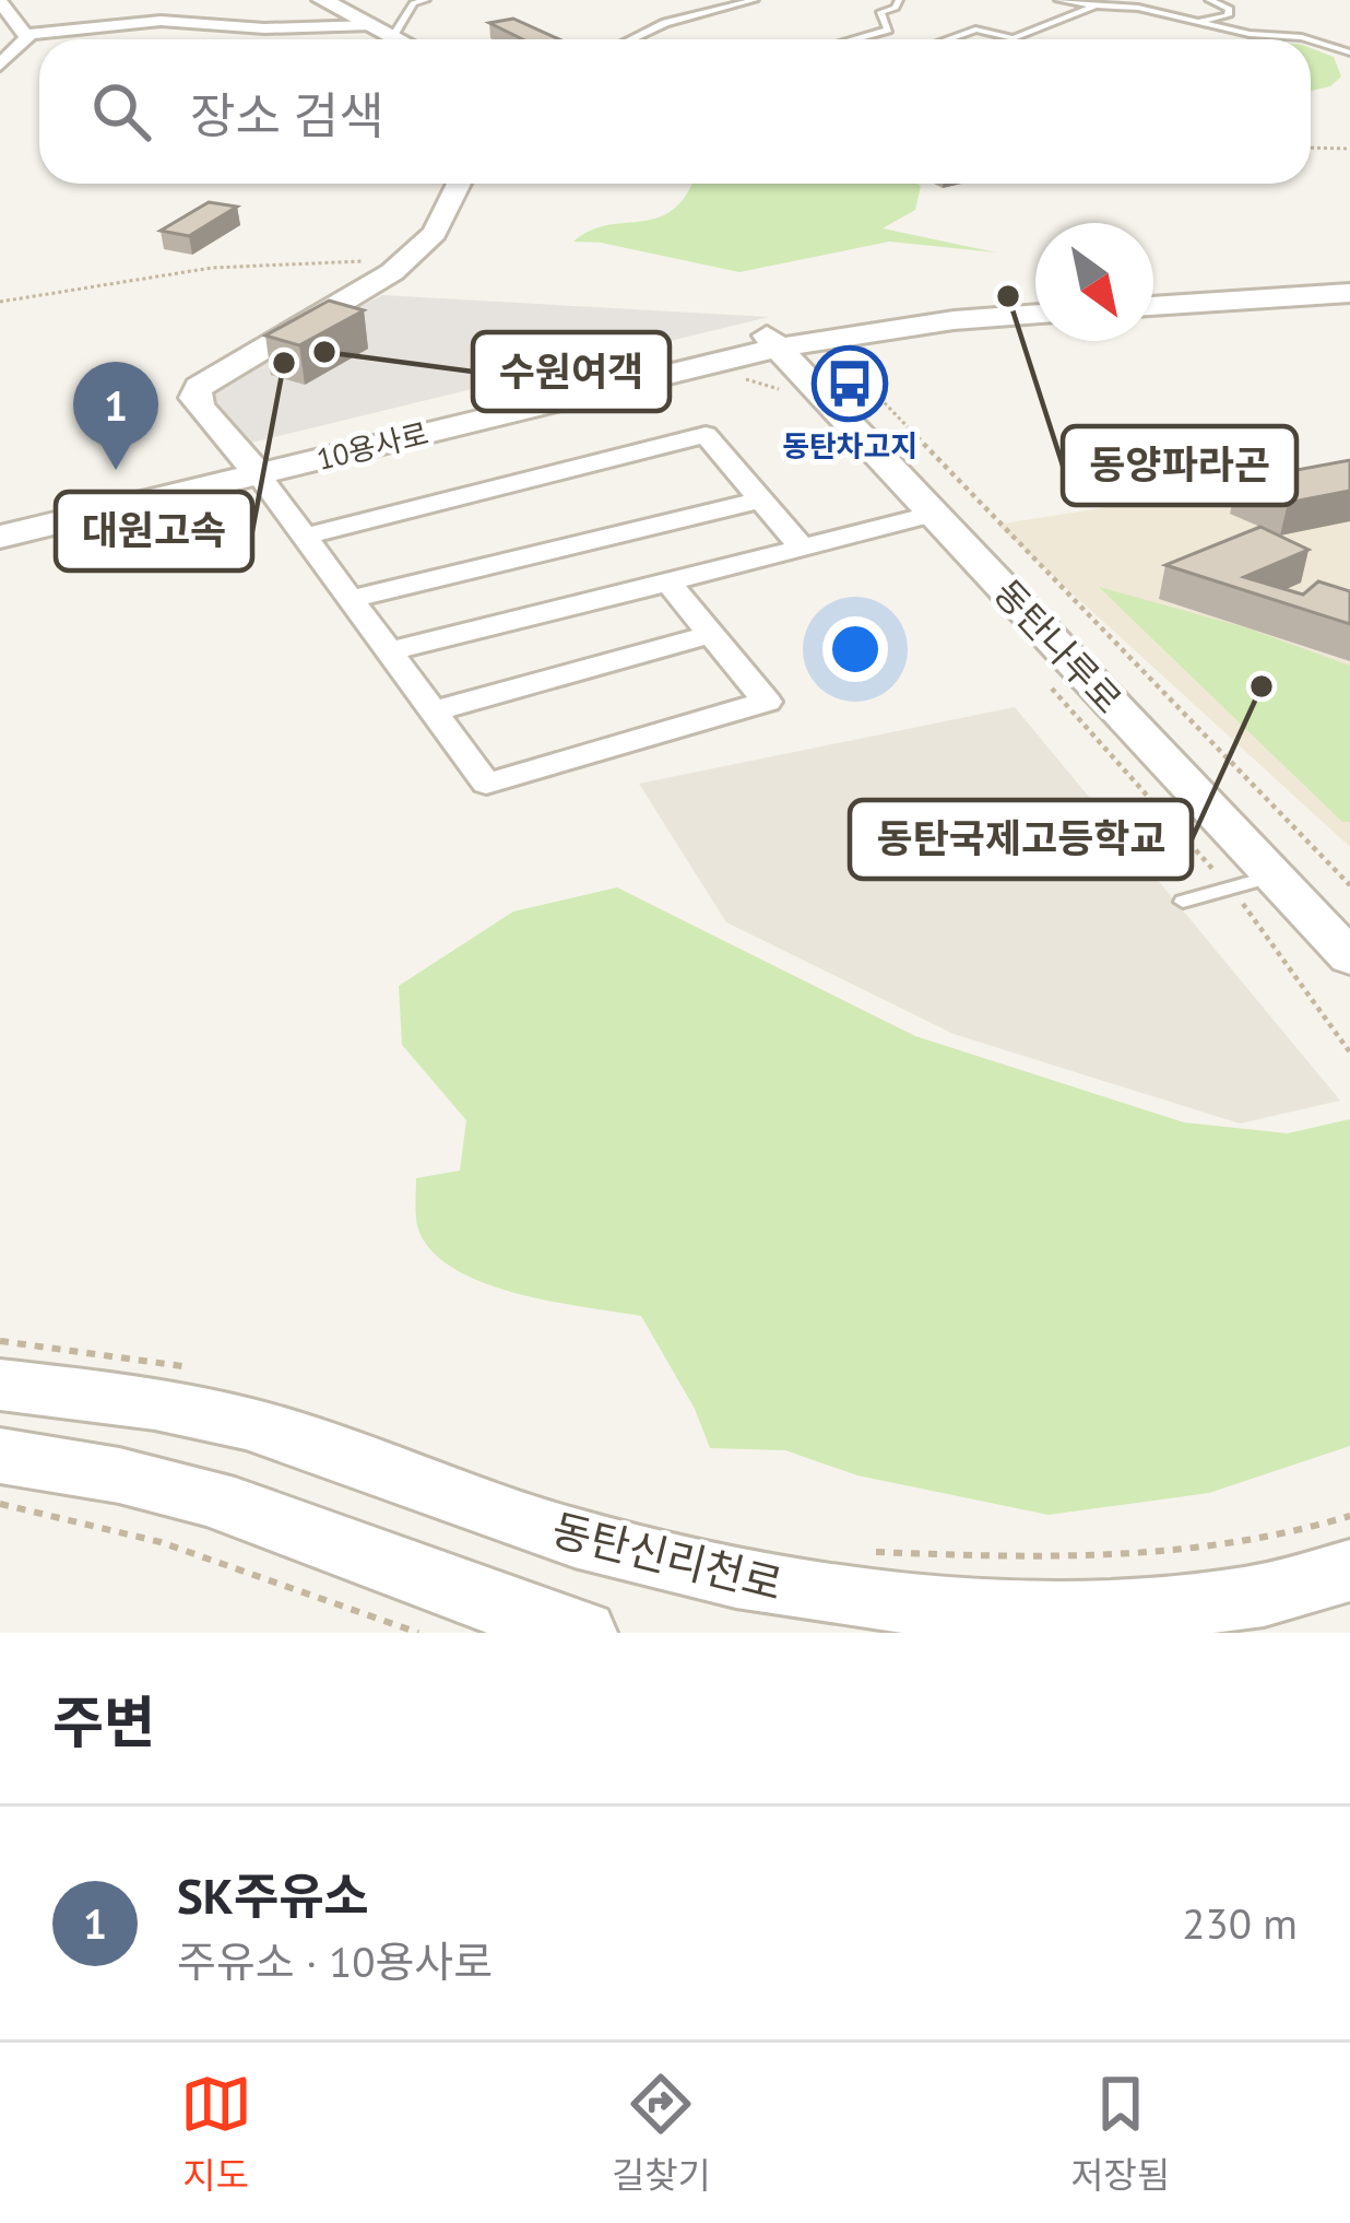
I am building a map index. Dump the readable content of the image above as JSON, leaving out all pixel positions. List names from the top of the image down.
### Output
{
  "streets": {
    "street": ["10용사로", "동탄나루로", "동탄신리천로"]
  },
  "crossings": [
    ["10용사로", "동탄나루로"]
  ],
  "places": {
    "other": [
      "동양파라곤",
      "수원여객",
      "대원고속",
      "동탄국제고등학교"
    ],
    "bus stop": ["동탄차고지"]
  },
  "north": "bottom right",
  "page": {
    "search": "장소 검색",
    "pins": "1",
    "heading": "주변",
    "list": [
      {
        "mark": "1",
        "name": "SK주유소",
        "note": "주유소 · 10용사로",
        "value": "230 m"
      }
    ],
    "nav": ["지도", "길찾기", "저장됨"]
  }
}
